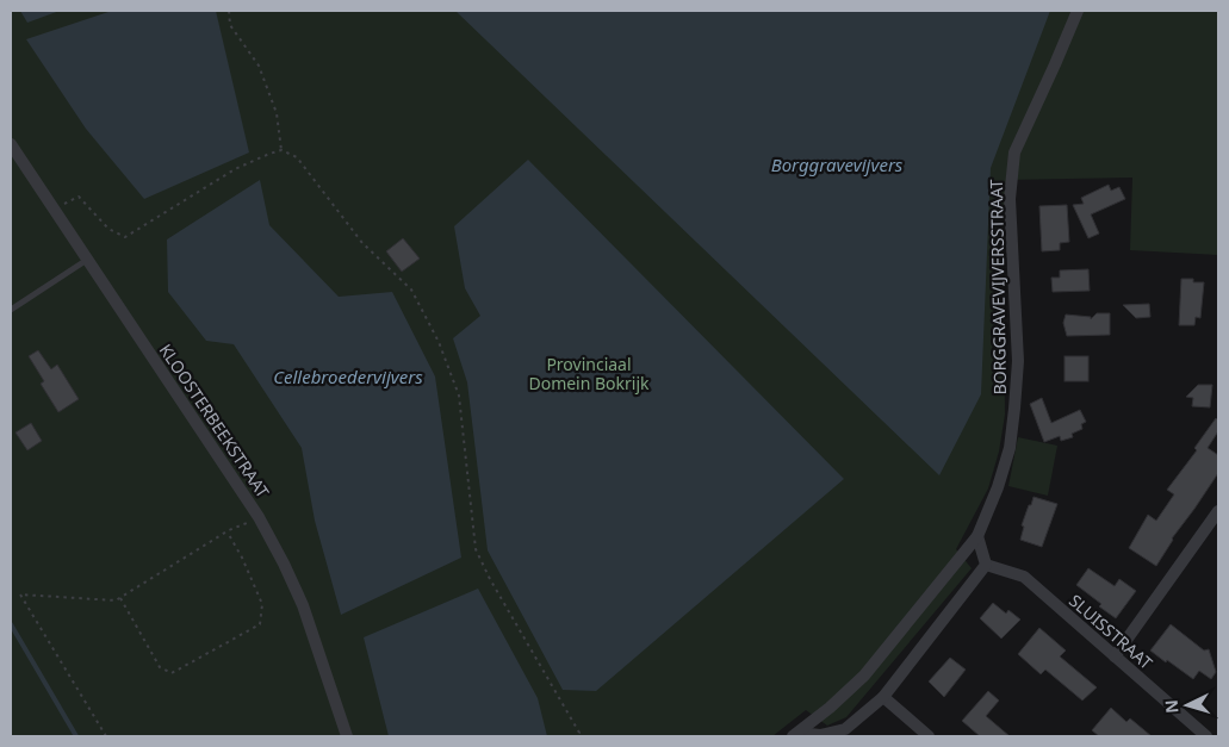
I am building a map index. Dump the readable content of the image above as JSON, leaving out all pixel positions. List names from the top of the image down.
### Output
{
  "streets": {
    "street": ["BORGGRAVEVIJVERSSTRAAT", "KLOOSTERBEEKSTRAAT", "SLUISSTRAAT"]
  },
  "crossings": [
    ["BORGGRAVEVIJVERSSTRAAT", "SLUISSTRAAT"]
  ],
  "water": ["Borggravevijvers", "Cellebroedervijvers"],
  "parks": ["Provinciaal Domein Bokrijk"],
  "north": "left"
}
